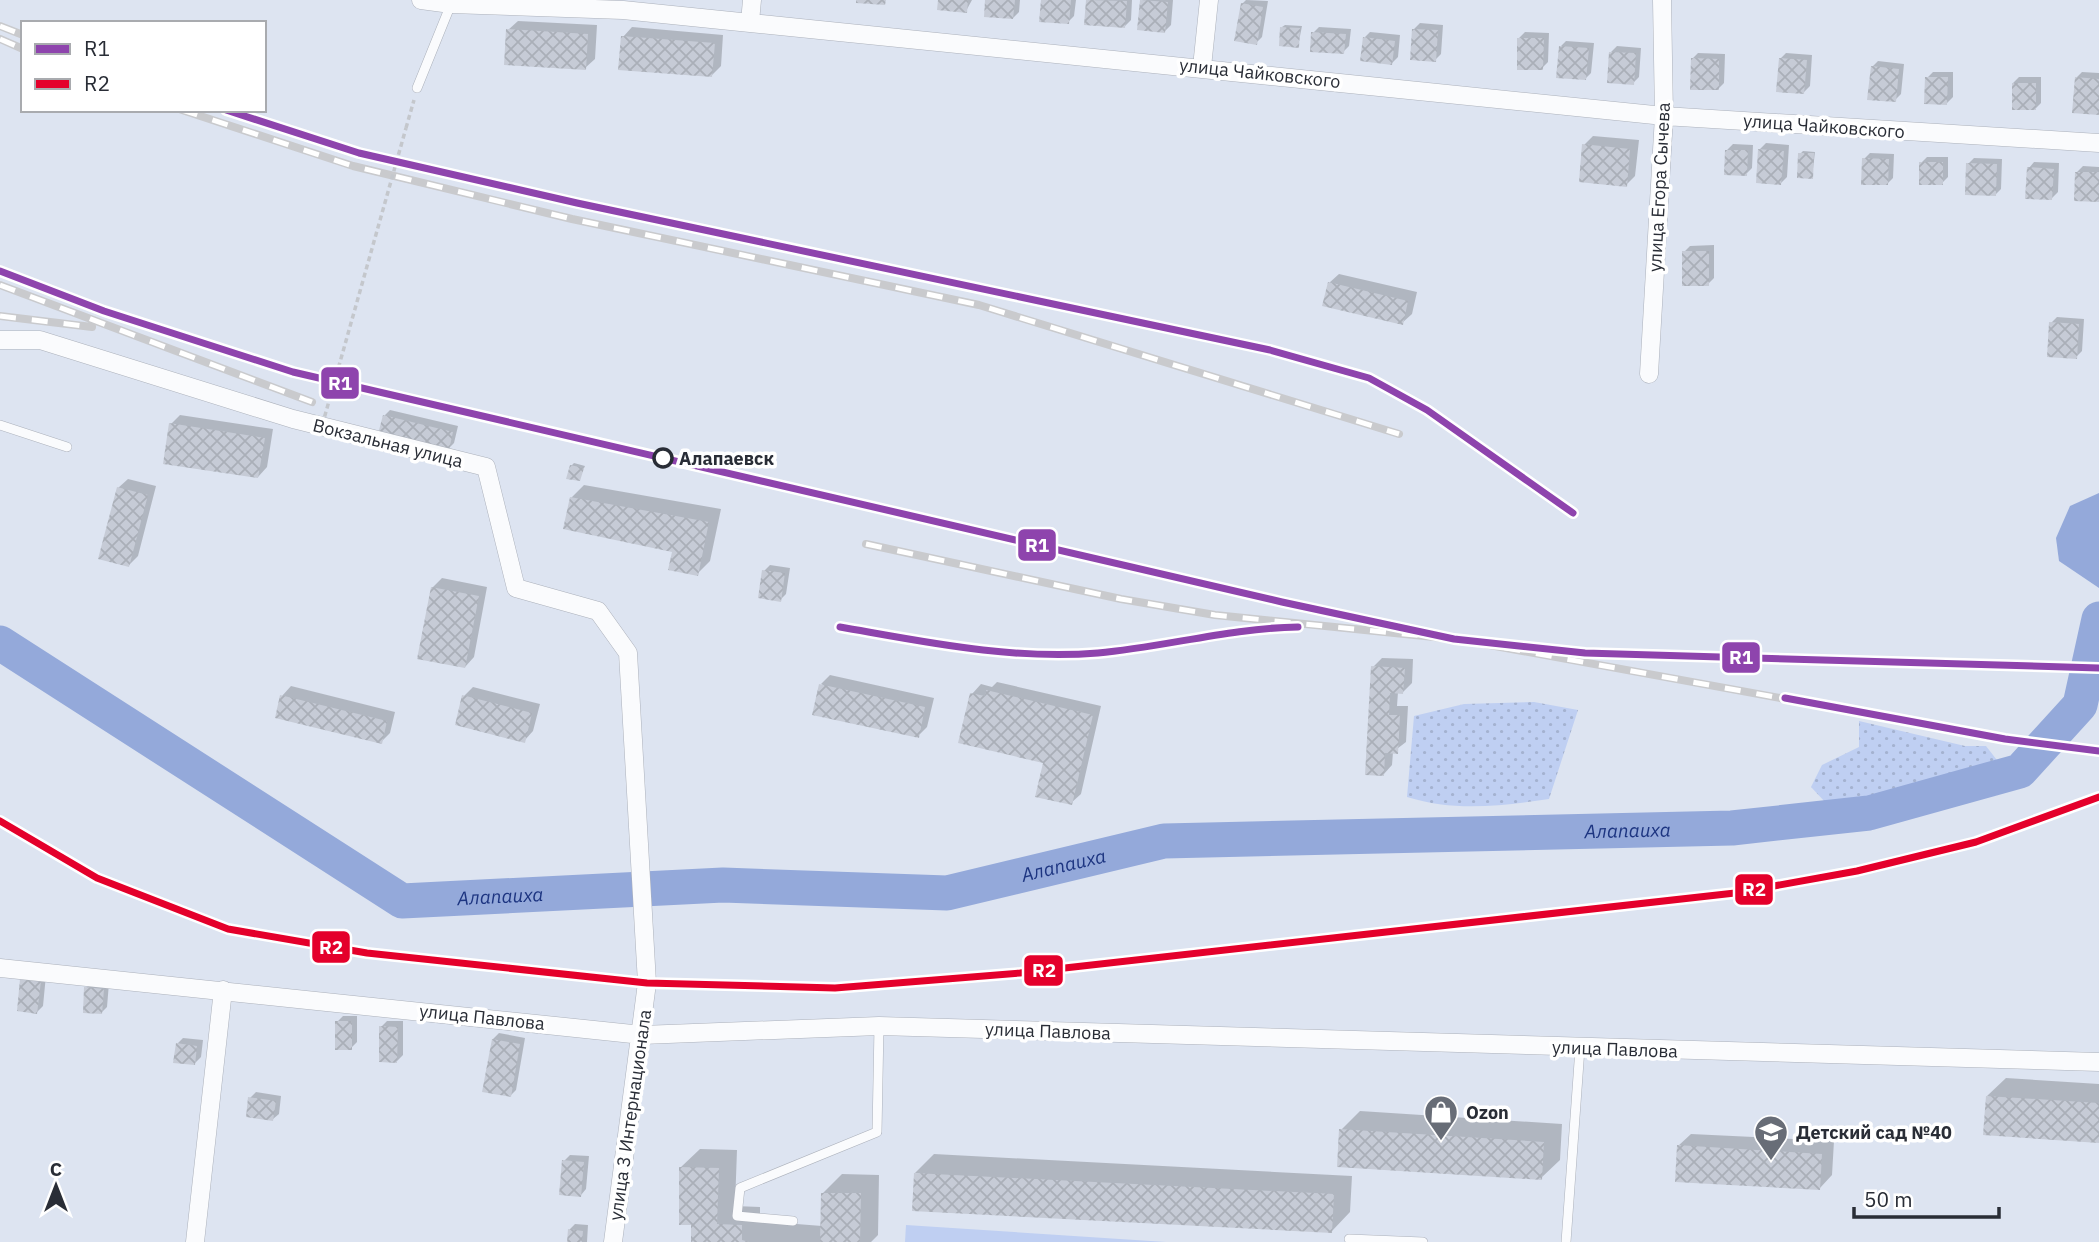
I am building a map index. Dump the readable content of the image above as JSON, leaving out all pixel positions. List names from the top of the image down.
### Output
{
  "streets": {
    "street": [
      "улица Чайковского",
      "улица Егора Сычева",
      "Вокзальная улица",
      "улица Павлова",
      "улица 3 Интернационала"
    ]
  },
  "crossings": [
    ["улица Чайковского", "улица Егора Сычева"],
    ["Вокзальная улица", "улица 3 Интернационала"],
    ["улица Павлова", "улица 3 Интернационала"]
  ],
  "water": ["Алапаиха"],
  "places": {
    "other": ["Алапаевск"],
    "shop": ["Ozon"],
    "school or university": ["Детский сад №40"]
  },
  "lines": ["transit line R1", "transit line R2"],
  "legend": ["R1", "R2"],
  "scale_bar": "50 m",
  "north": "top"
}
